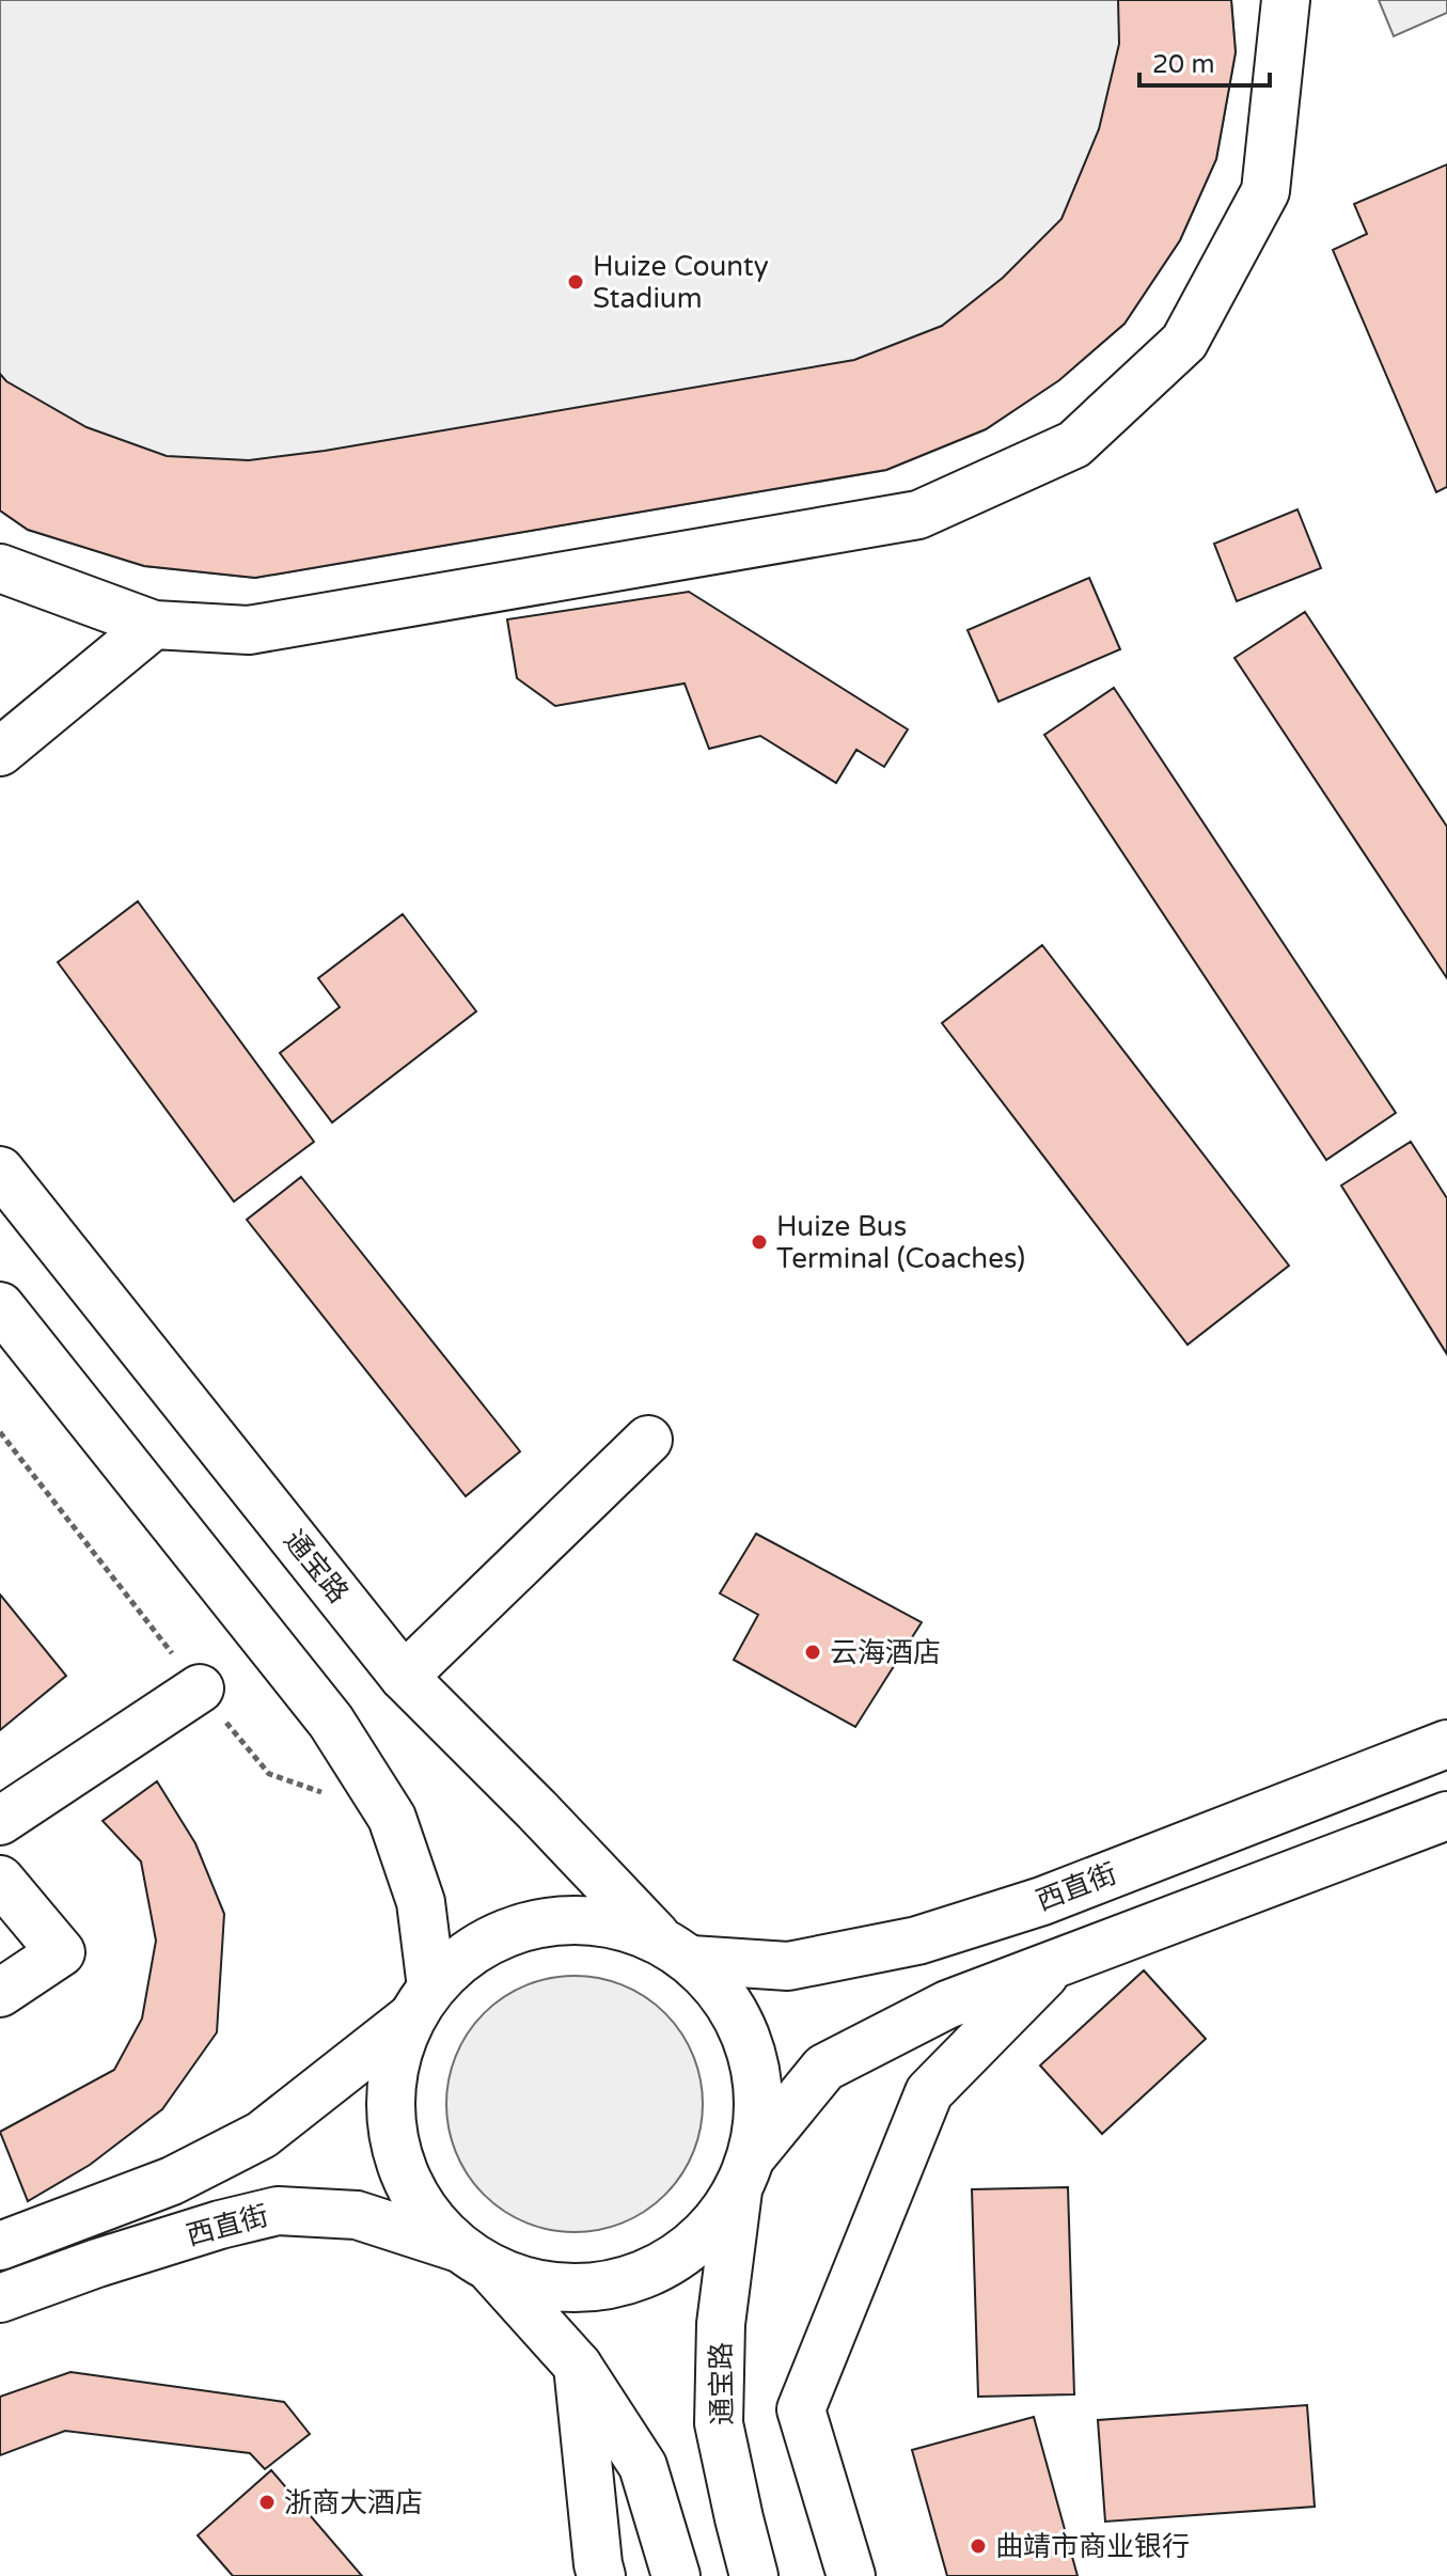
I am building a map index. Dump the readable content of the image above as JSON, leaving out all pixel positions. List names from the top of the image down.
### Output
{
  "streets": {
    "street": ["通宝路", "西直街"]
  },
  "crossings": [
    ["通宝路", "西直街"]
  ],
  "places": [
    "Huize County Stadium",
    "Huize Bus Terminal (Coaches)",
    "云海酒店",
    "浙商大酒店",
    "曲靖市商业银行"
  ],
  "scale_bar": "20 m"
}
